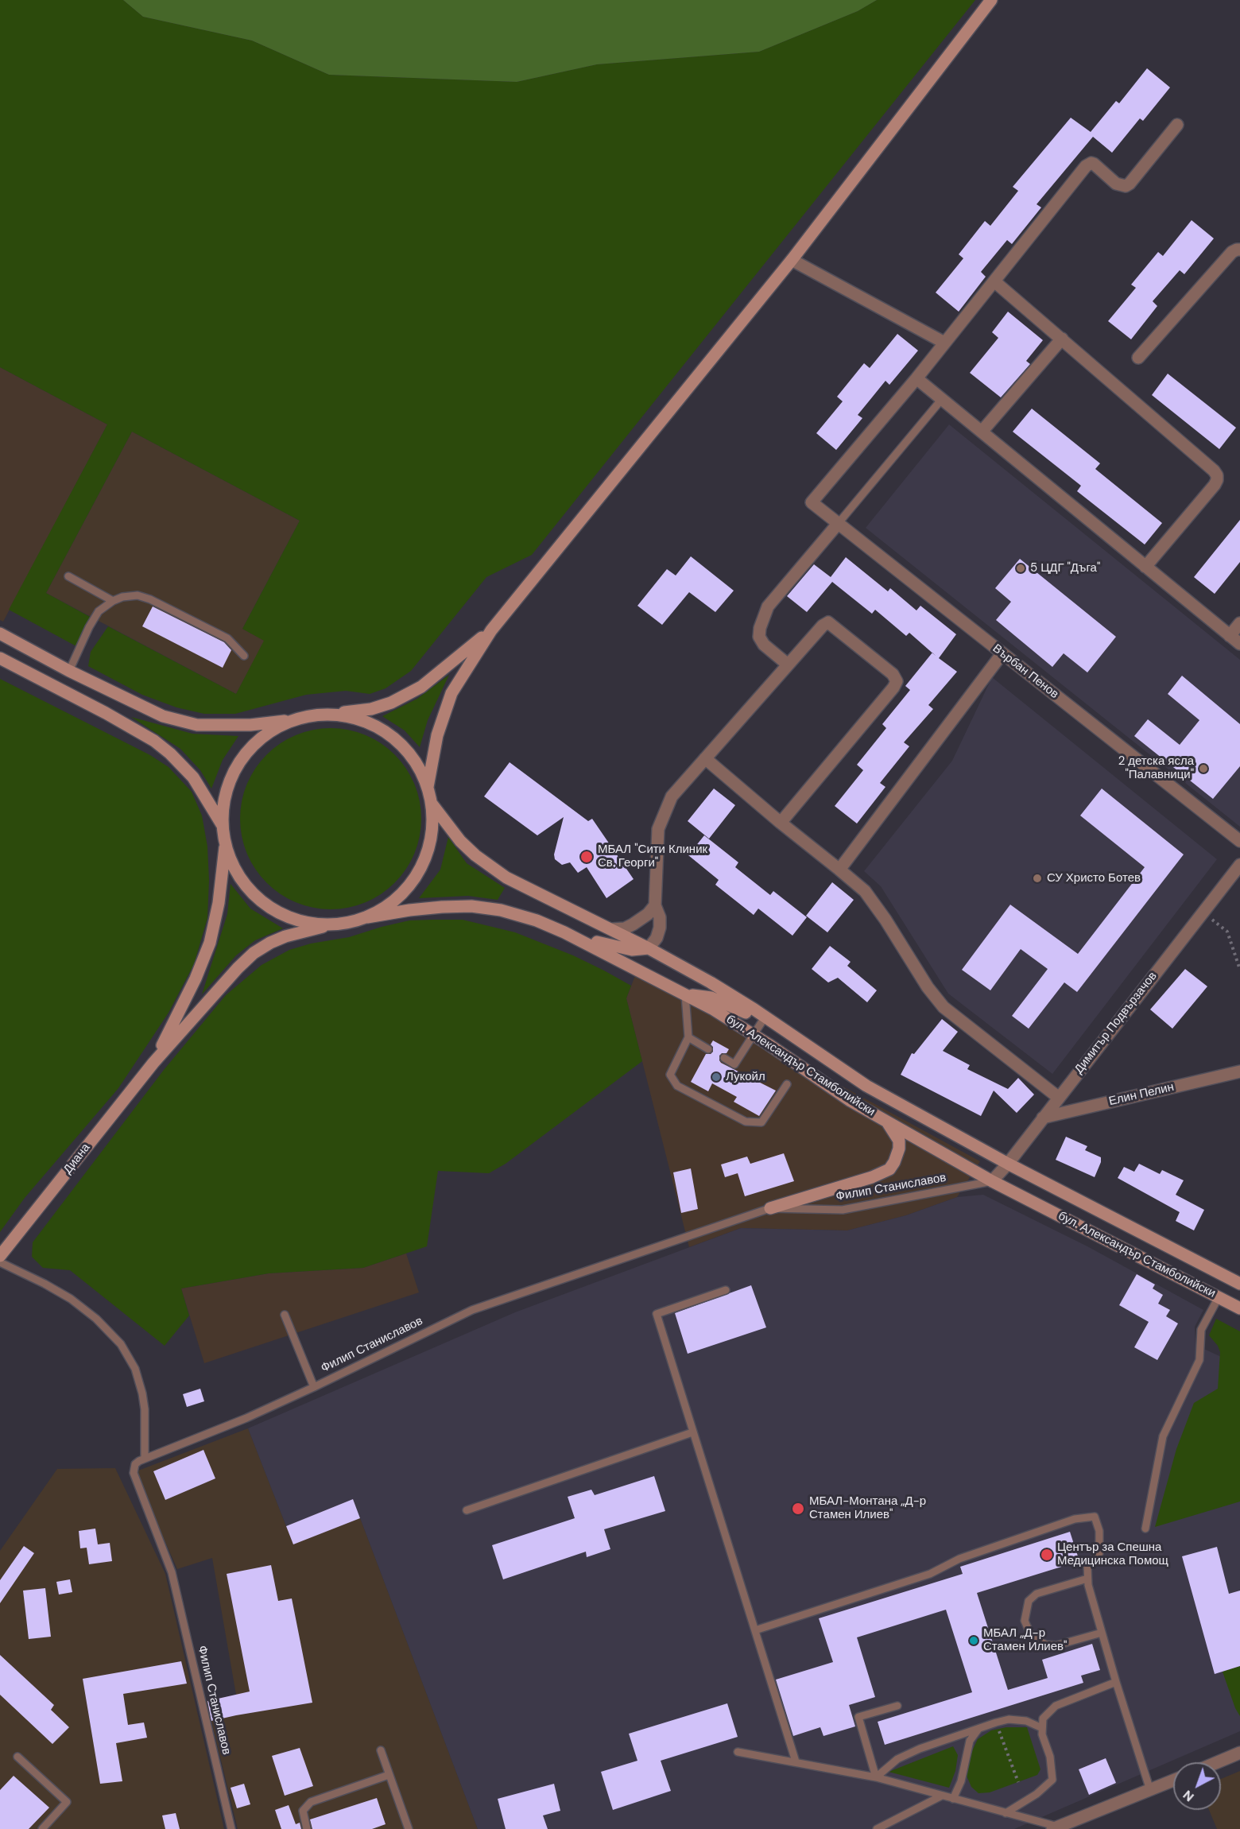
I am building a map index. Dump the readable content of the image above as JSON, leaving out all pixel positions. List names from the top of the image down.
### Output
{
  "streets": {
    "main road": ["бул. Александър Стамболийски", "Диана"],
    "street": ["Върбан Пенов", "Димитър Подвързачов", "Елин Пелин"],
    "lane": ["Филип Станиславов"]
  },
  "crossings": [
    ["Димитър Подвързачов", "бул. Александър Стамболийски"],
    ["Димитър Подвързачов", "Елин Пелин"],
    ["Димитър Подвързачов", "Филип Станиславов"],
    ["бул. Александър Стамболийски", "Филип Станиславов"]
  ],
  "places": [
    "5 ЦДГ \"Дъга\"",
    "2 детска ясла \"Палавници\"",
    "МБАЛ \"Сити Клиник Св. Георги\"",
    "СУ Христо Ботев",
    "Лукойл",
    "МБАЛ-Монтана „Д-р Стамен Илиев\"",
    "Център за Спешна Медицинска Помощ",
    "МБАЛ „Д-р Стамен Илиев\""
  ],
  "north": "bottom left"
}
